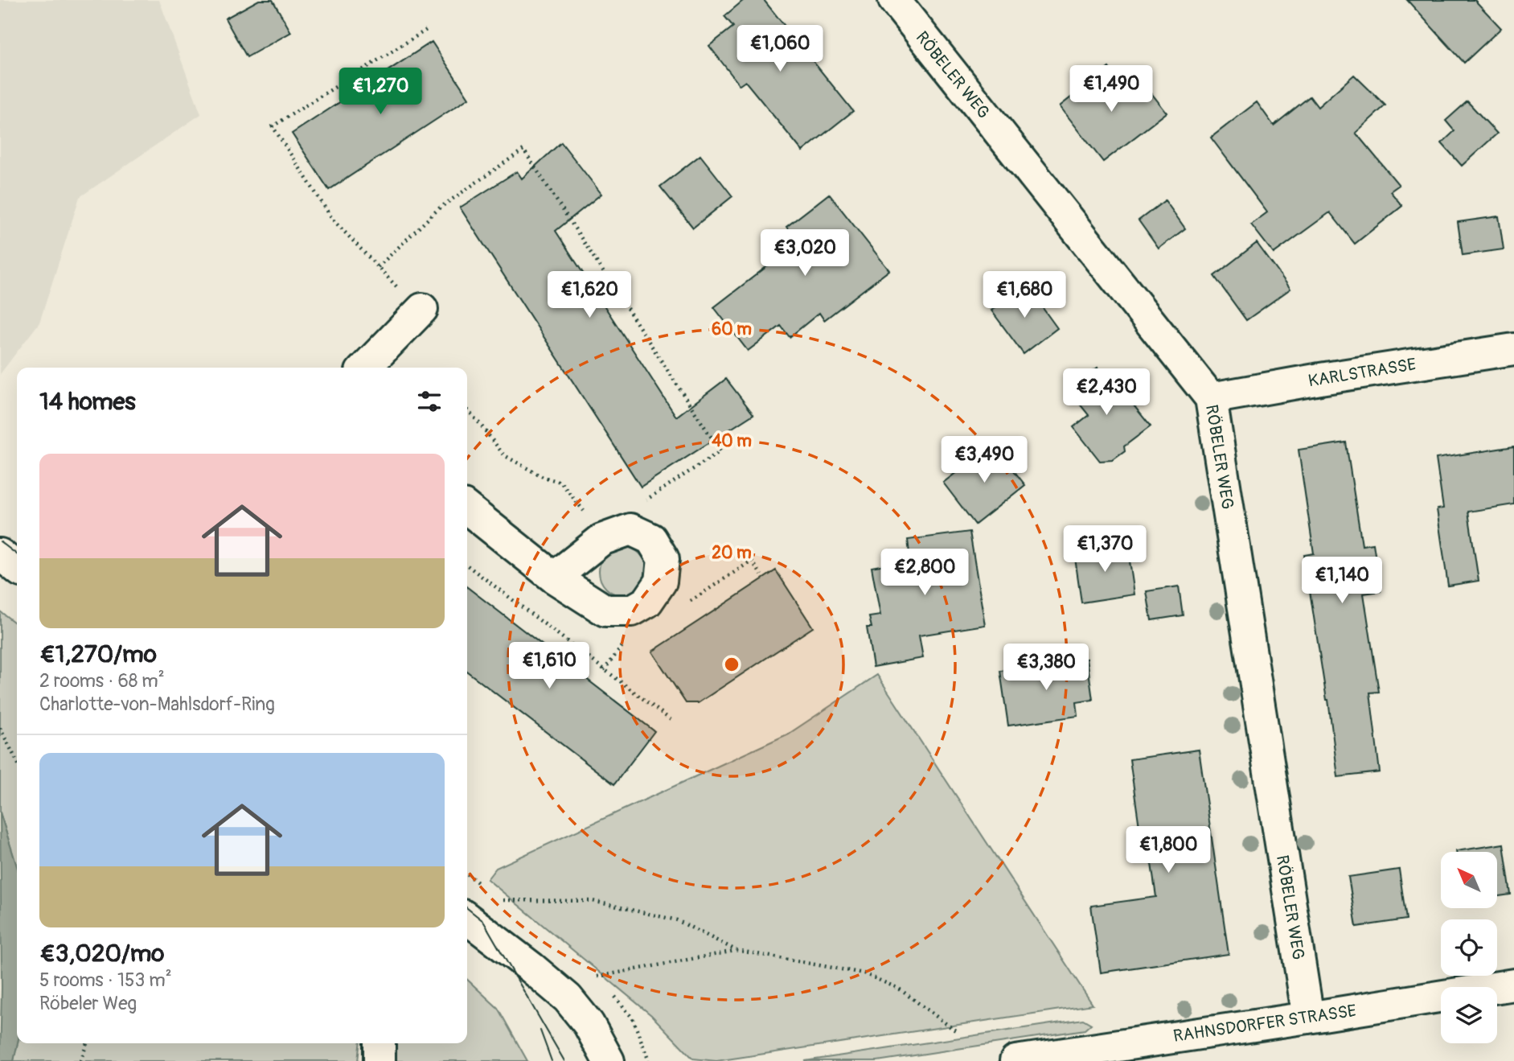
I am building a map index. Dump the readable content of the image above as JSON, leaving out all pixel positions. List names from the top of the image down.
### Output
{
  "streets": {
    "street": ["RÖBELER WEG", "KARLSTRASSE", "RAHNSDORFER STRASSE"]
  },
  "crossings": [
    ["RÖBELER WEG", "KARLSTRASSE"],
    ["RÖBELER WEG", "RAHNSDORFER STRASSE"]
  ],
  "north": "top left",
  "page": {
    "price": [
      "€1,060",
      "€1,490",
      "€1,270",
      "€3,020",
      "€1,620",
      "€1,680",
      "€2,430",
      "€3,490",
      "€1,370",
      "€2,800",
      "€1,140",
      "€1,610",
      "€3,380",
      "€1,800"
    ],
    "heading": "14 homes",
    "list": [
      {
        "name": "€1,270/mo",
        "note": "2 rooms · 68 m² · Charlotte-von-Mahlsdorf-Ring"
      },
      {
        "name": "€3,020/mo",
        "note": "5 rooms · 153 m² · Röbeler Weg"
      }
    ]
  },
  "rings": ["60 m", "40 m", "20 m"]
}
